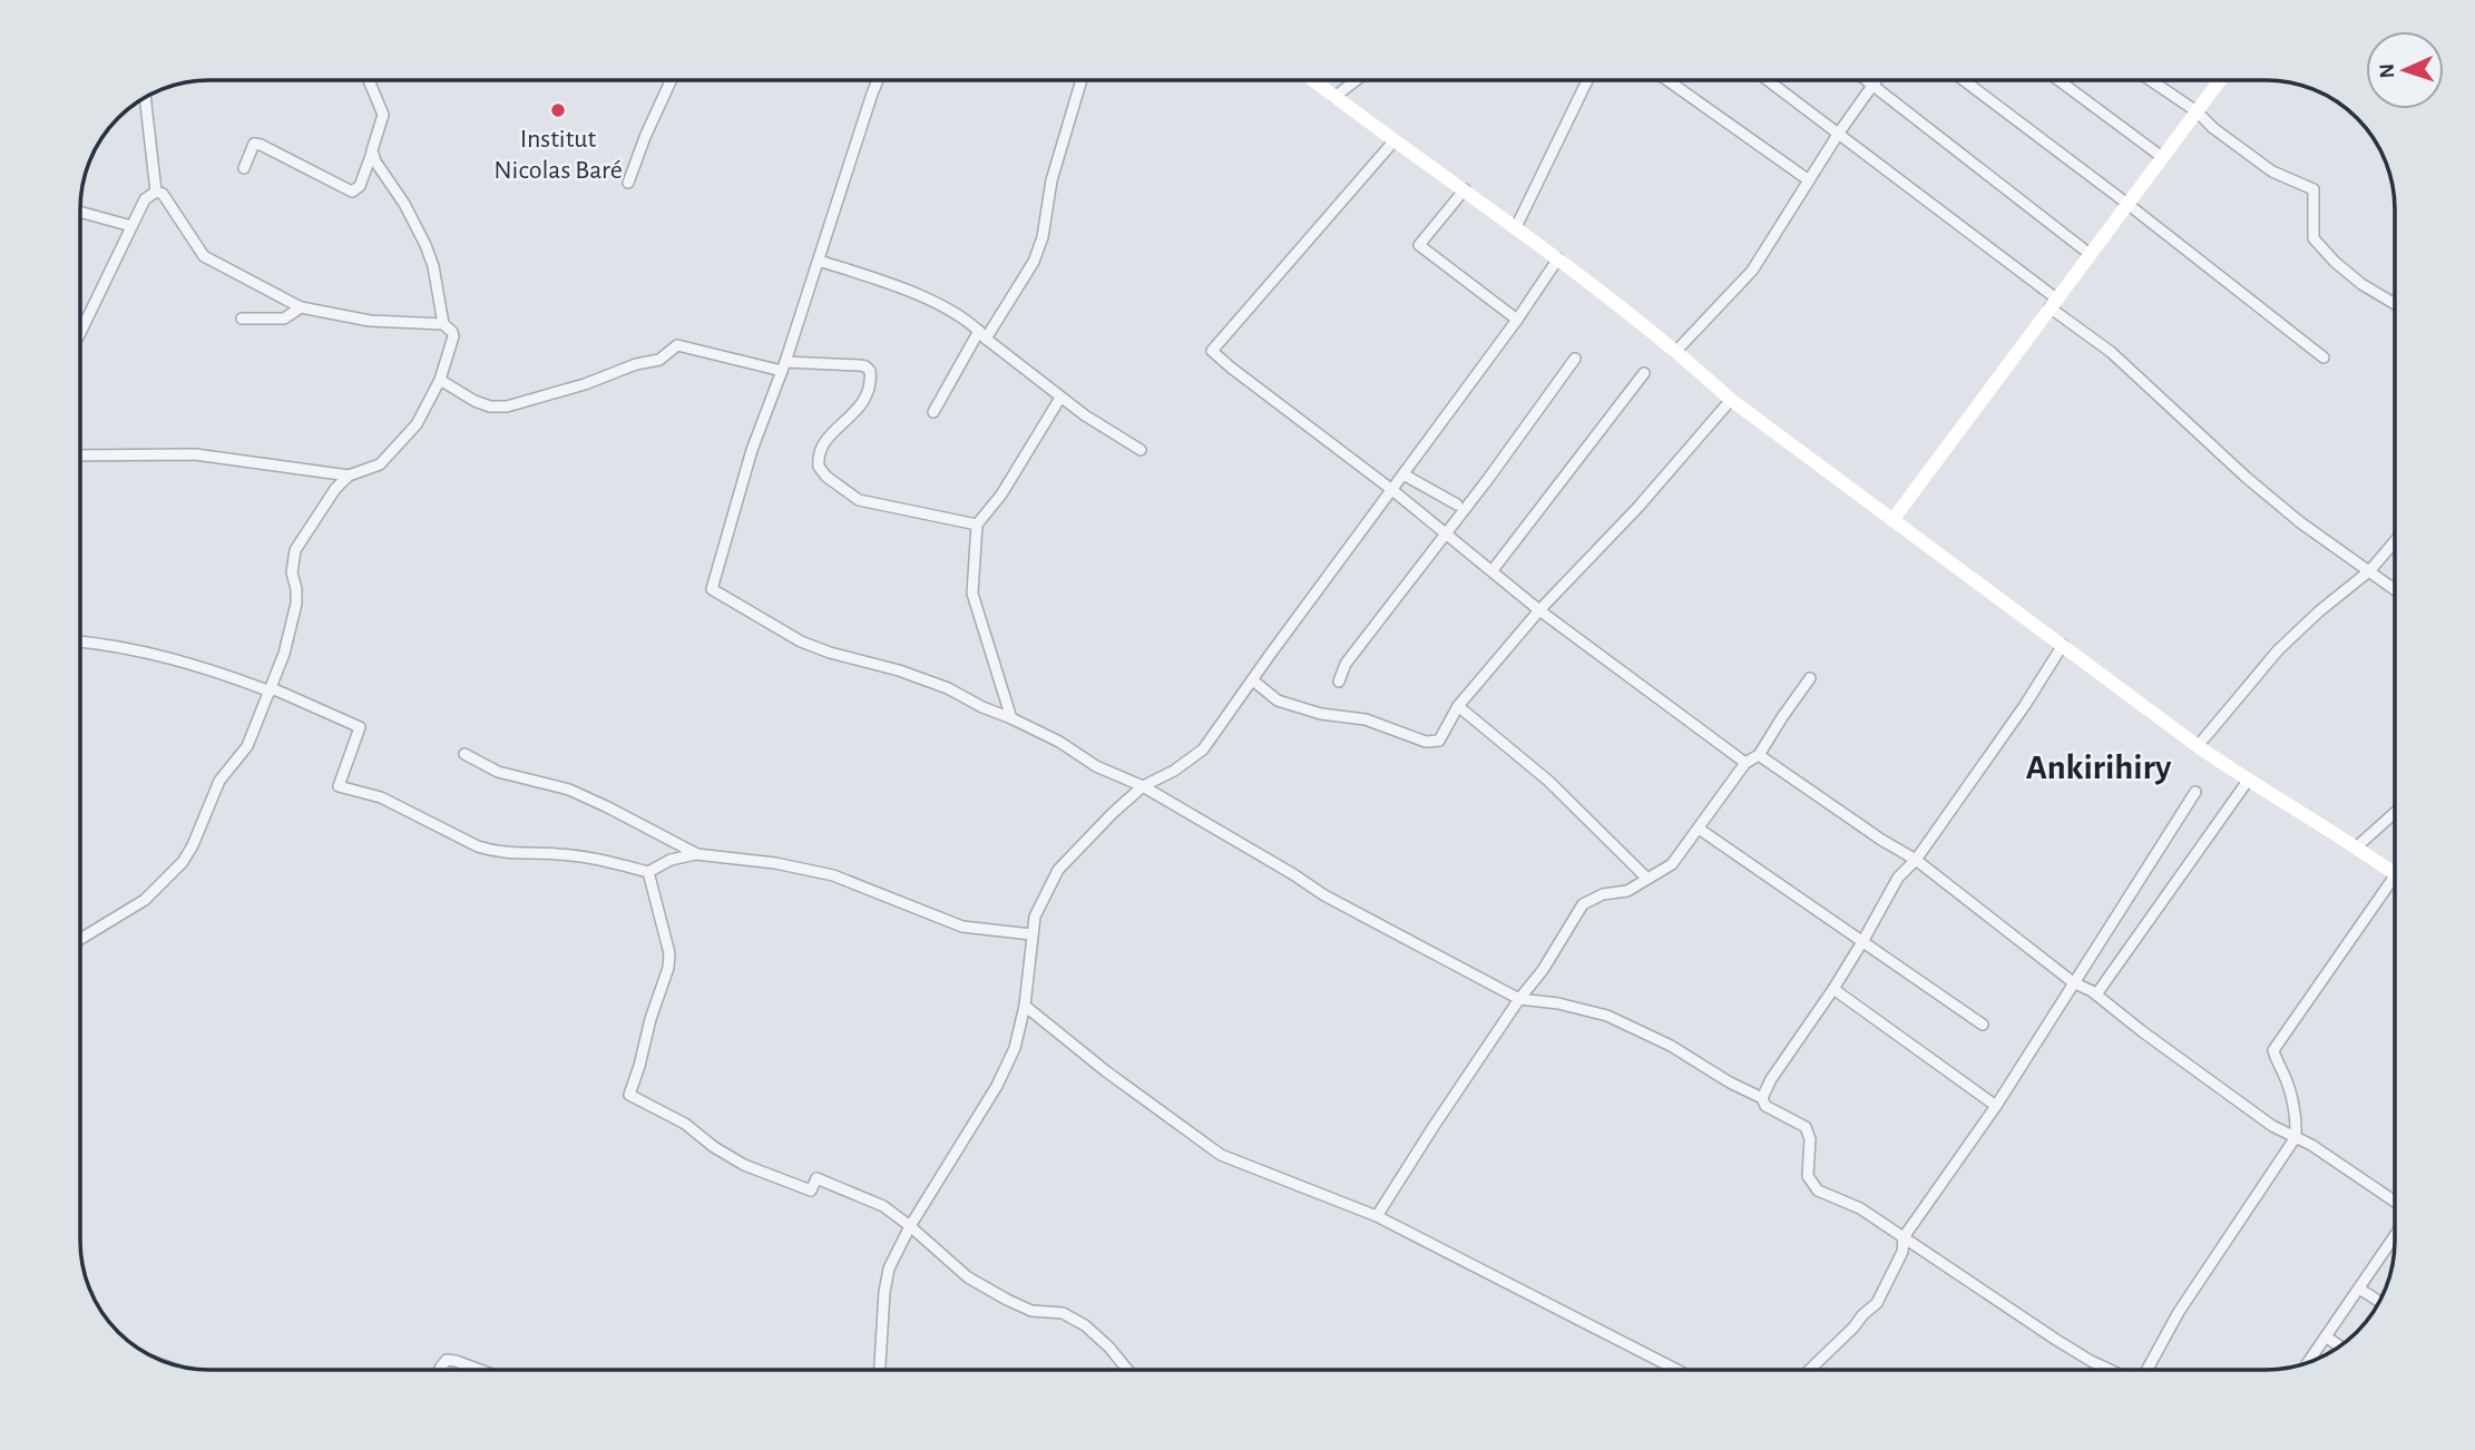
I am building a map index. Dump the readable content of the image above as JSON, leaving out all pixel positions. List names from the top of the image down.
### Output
{
  "districts": ["Ankirihiry"],
  "places": ["Institut Nicolas Baré"],
  "north": "left"
}
